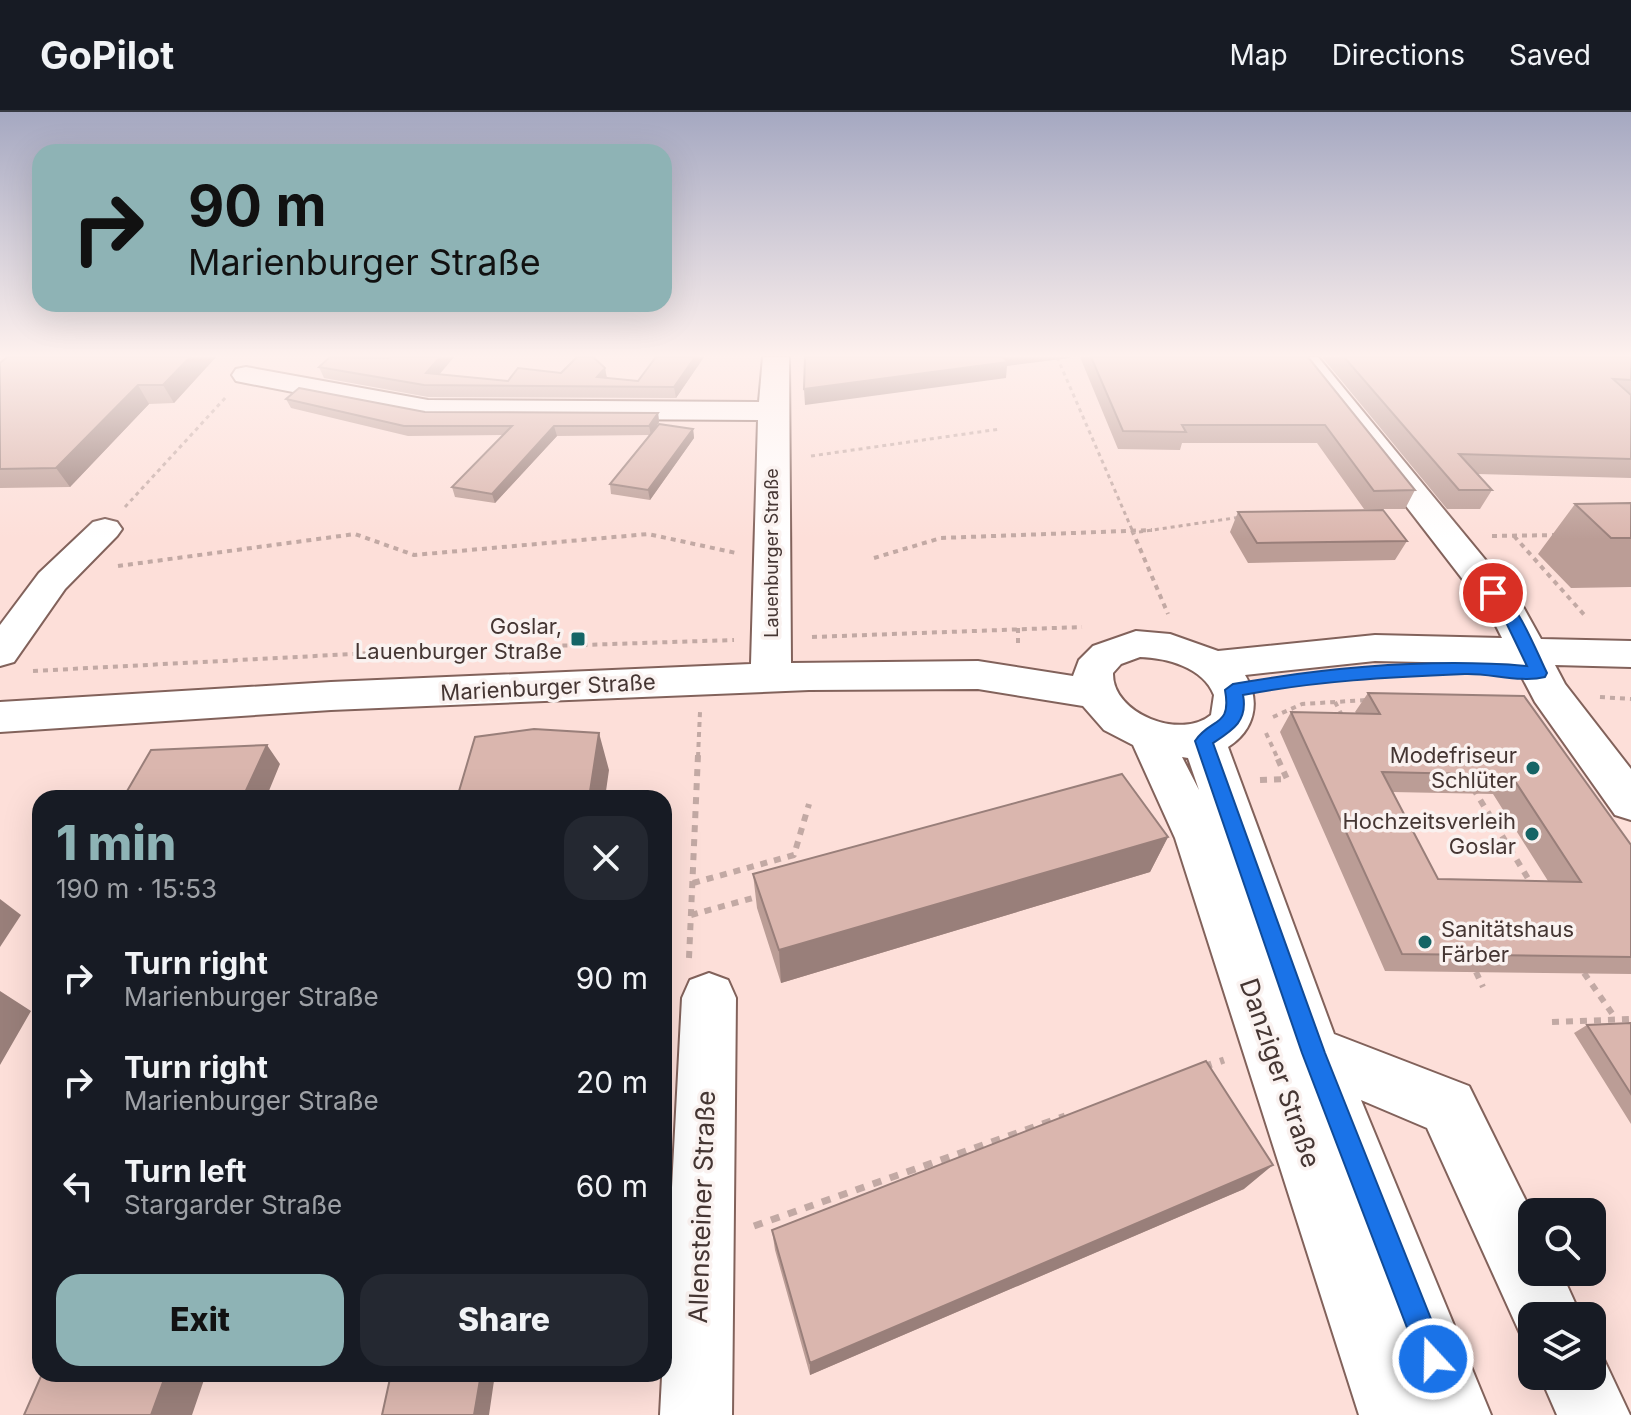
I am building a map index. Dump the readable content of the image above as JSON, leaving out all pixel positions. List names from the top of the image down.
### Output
{
  "streets": {
    "street": [
      "Lauenburger Straße",
      "Marienburger Straße",
      "Danziger Straße",
      "Allensteiner Straße"
    ]
  },
  "crossings": [
    ["Lauenburger Straße", "Marienburger Straße"],
    ["Marienburger Straße", "Danziger Straße"]
  ],
  "places": {
    "transit": ["Goslar, Lauenburger Straße"],
    "other": ["Modefriseur Schlüter", "Hochzeitsverleih Goslar", "Sanitätshaus Färber"]
  },
  "page": {
    "header": "GoPilot",
    "nav": ["Map", "Directions", "Saved"],
    "turn": ["90 m", "Marienburger Straße"],
    "heading": ["1 min", "190 m · 15:53"],
    "list": [
      {
        "name": "Turn right",
        "note": "Marienburger Straße",
        "value": "90 m"
      },
      {
        "name": "Turn right",
        "note": "Marienburger Straße",
        "value": "20 m"
      },
      {
        "name": "Turn left",
        "note": "Stargarder Straße",
        "value": "60 m"
      }
    ],
    "buttons": ["Exit", "Share"]
  }
}
